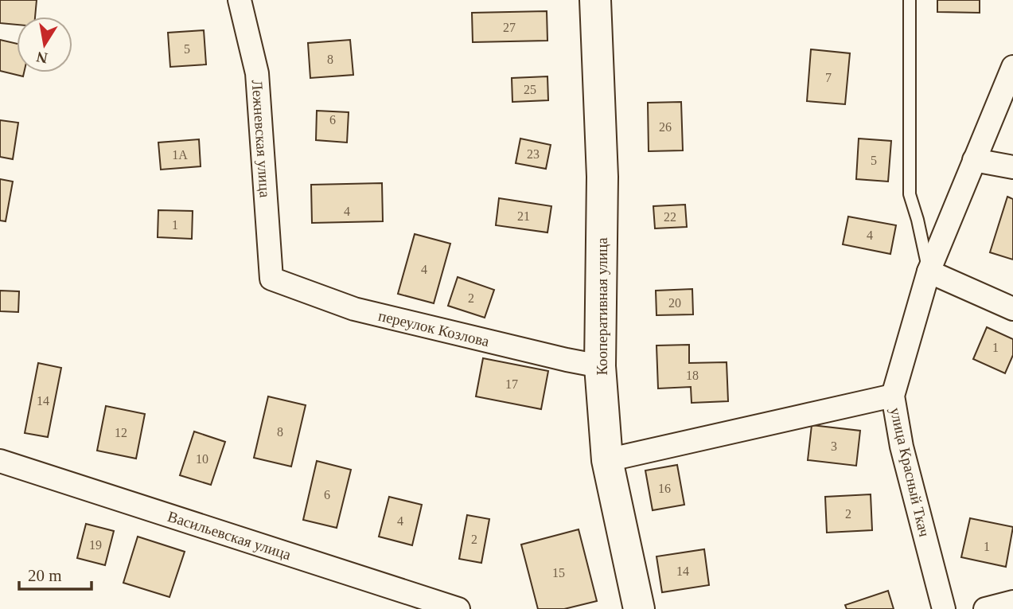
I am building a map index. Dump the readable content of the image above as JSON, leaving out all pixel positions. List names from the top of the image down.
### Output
{
  "streets": {
    "street": [
      "Лежневская улица",
      "Кооперативная улица",
      "переулок Козлова",
      "улица Красный Ткач",
      "Васильевская улица"
    ]
  },
  "crossings": [
    ["Лежневская улица", "переулок Козлова"],
    ["Кооперативная улица", "переулок Козлова"]
  ],
  "house_numbers": [
    "27",
    "5",
    "8",
    "7",
    "25",
    "6",
    "26",
    "23",
    "1А",
    "5",
    "4",
    "21",
    "22",
    "1",
    "4",
    "4",
    "2",
    "20",
    "1",
    "18",
    "17",
    "14",
    "8",
    "12",
    "3",
    "10",
    "16",
    "6",
    "2",
    "4",
    "2",
    "19",
    "1",
    "14",
    "15"
  ],
  "scale_bar": "20 m",
  "north": "bottom"
}
